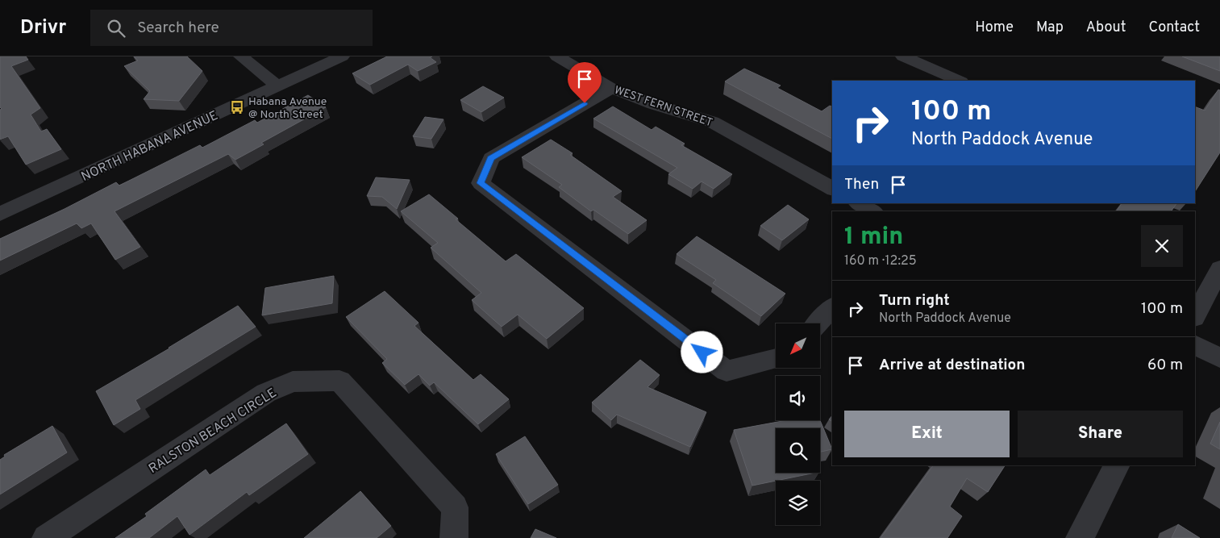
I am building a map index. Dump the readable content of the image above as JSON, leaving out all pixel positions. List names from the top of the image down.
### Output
{
  "streets": {
    "street": ["WEST FERN STREET", "NORTH HABANA AVENUE", "RALSTON BEACH CIRCLE"]
  },
  "places": {
    "bus stop": ["Habana Avenue @ North Street"]
  },
  "north": "bottom left",
  "page": {
    "header": "Drivr",
    "search": "Search here",
    "nav": [
      "Home",
      "Map",
      "About",
      "Contact"
    ],
    "turn": ["100 m", "North Paddock Avenue"],
    "then": "Then",
    "heading": ["1 min", "160 m · 12:25"],
    "list": [
      {
        "name": "Turn right",
        "note": "North Paddock Avenue",
        "value": "100 m"
      },
      {
        "name": "Arrive at destination",
        "value": "60 m"
      }
    ],
    "buttons": ["Exit", "Share"]
  }
}
